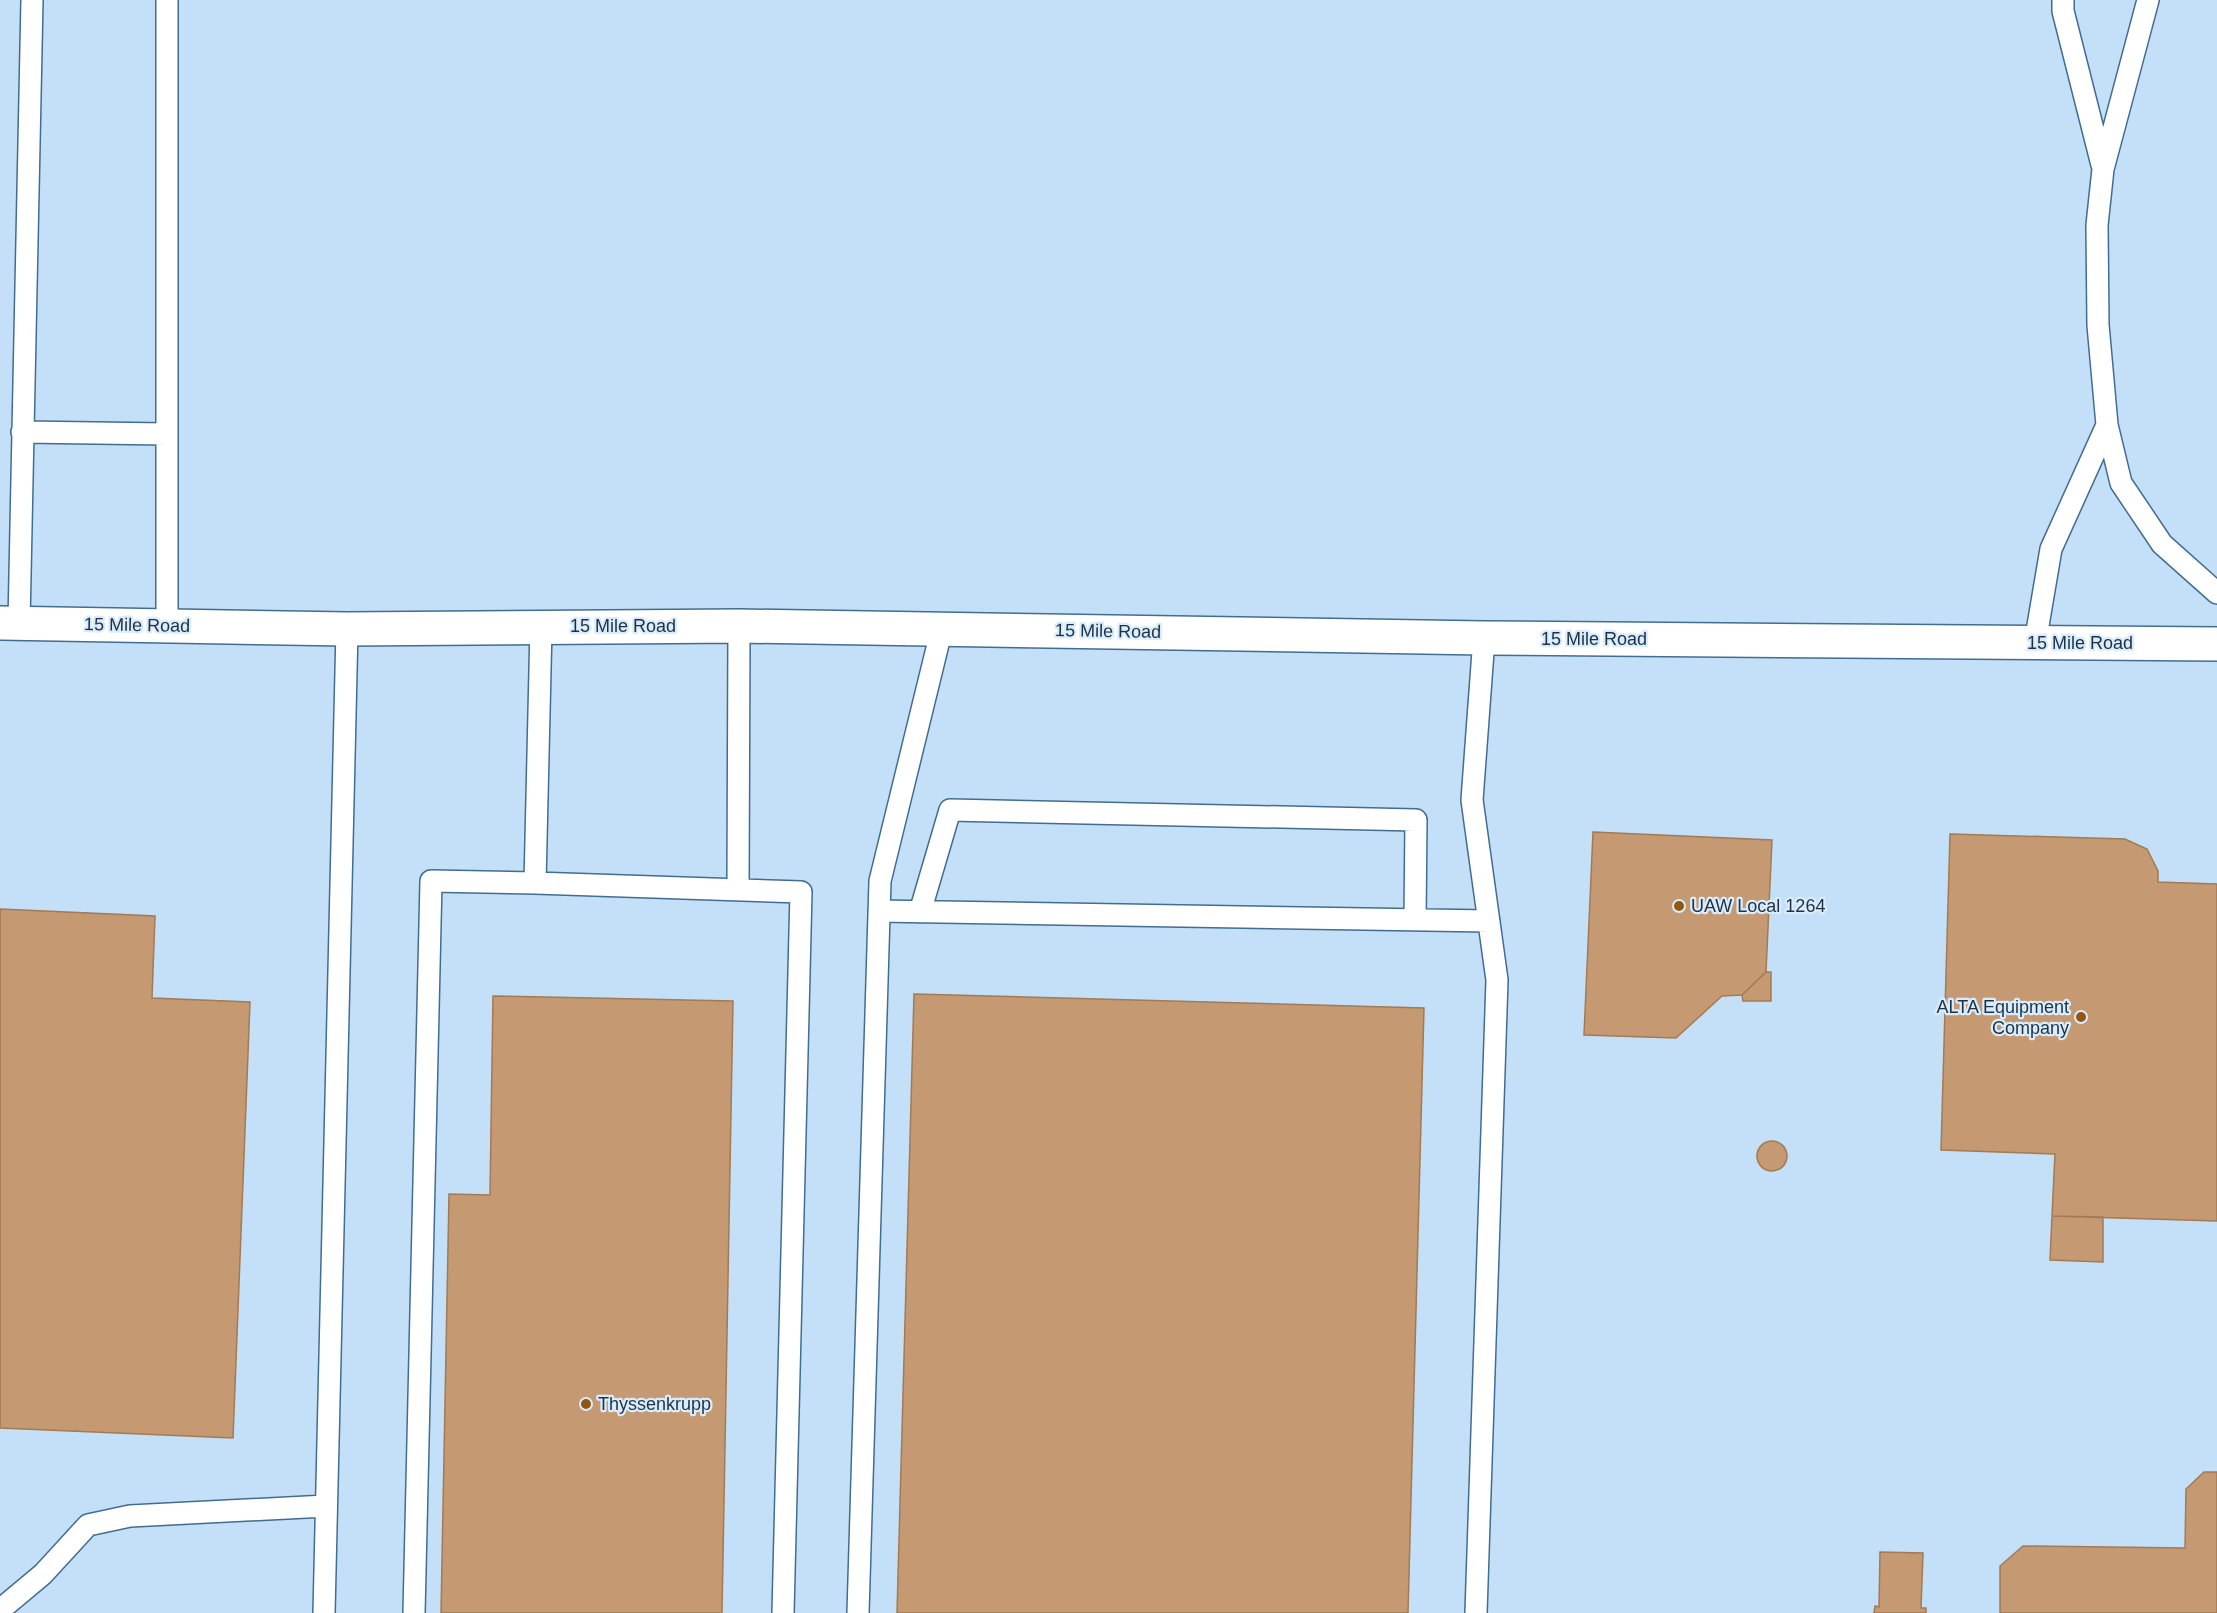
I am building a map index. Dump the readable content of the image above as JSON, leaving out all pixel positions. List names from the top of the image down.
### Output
{
  "streets": {
    "main road": ["15 Mile Road"]
  },
  "places": ["UAW Local 1264", "ALTA Equipment Company", "Thyssenkrupp"]
}
